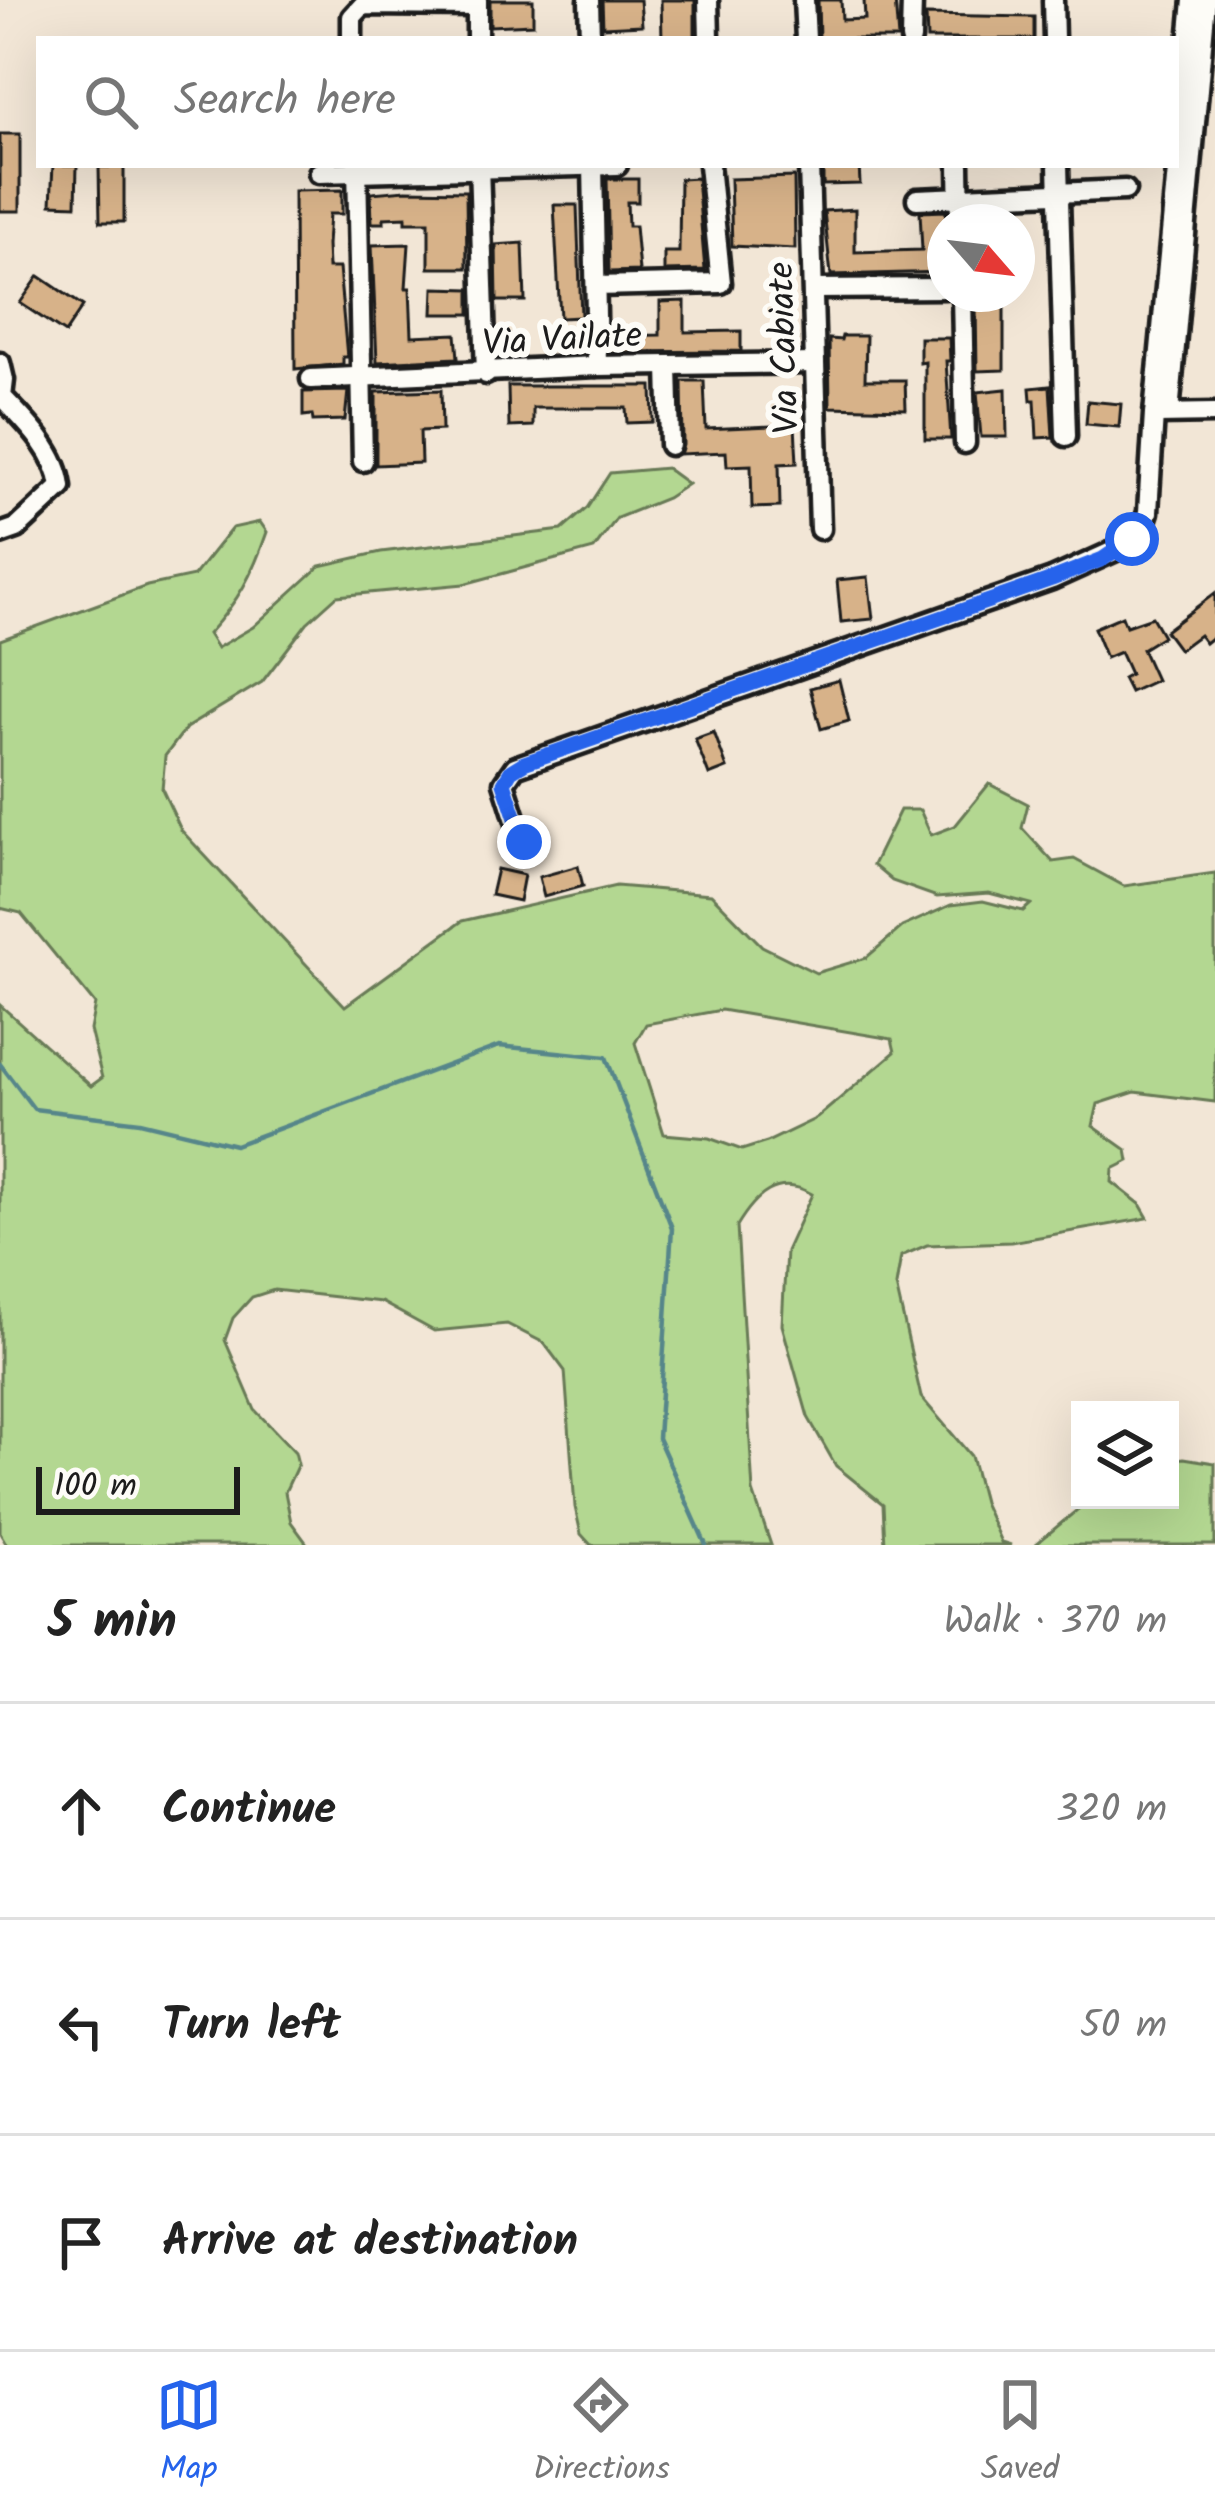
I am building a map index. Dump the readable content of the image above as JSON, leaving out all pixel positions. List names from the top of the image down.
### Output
{
  "streets": {
    "street": ["Via Vailate", "Via Cabiate"]
  },
  "crossings": [
    ["Via Vailate", "Via Cabiate"]
  ],
  "scale_bar": "100 m",
  "north": "bottom right",
  "page": {
    "search": "Search here",
    "scale": "100 m",
    "heading": ["5 min", "Walk · 370 m"],
    "list": [
      ["Continue", "320 m"],
      ["Turn left", "50 m"],
      "Arrive at destination"
    ],
    "nav": ["Map", "Directions", "Saved"]
  }
}
